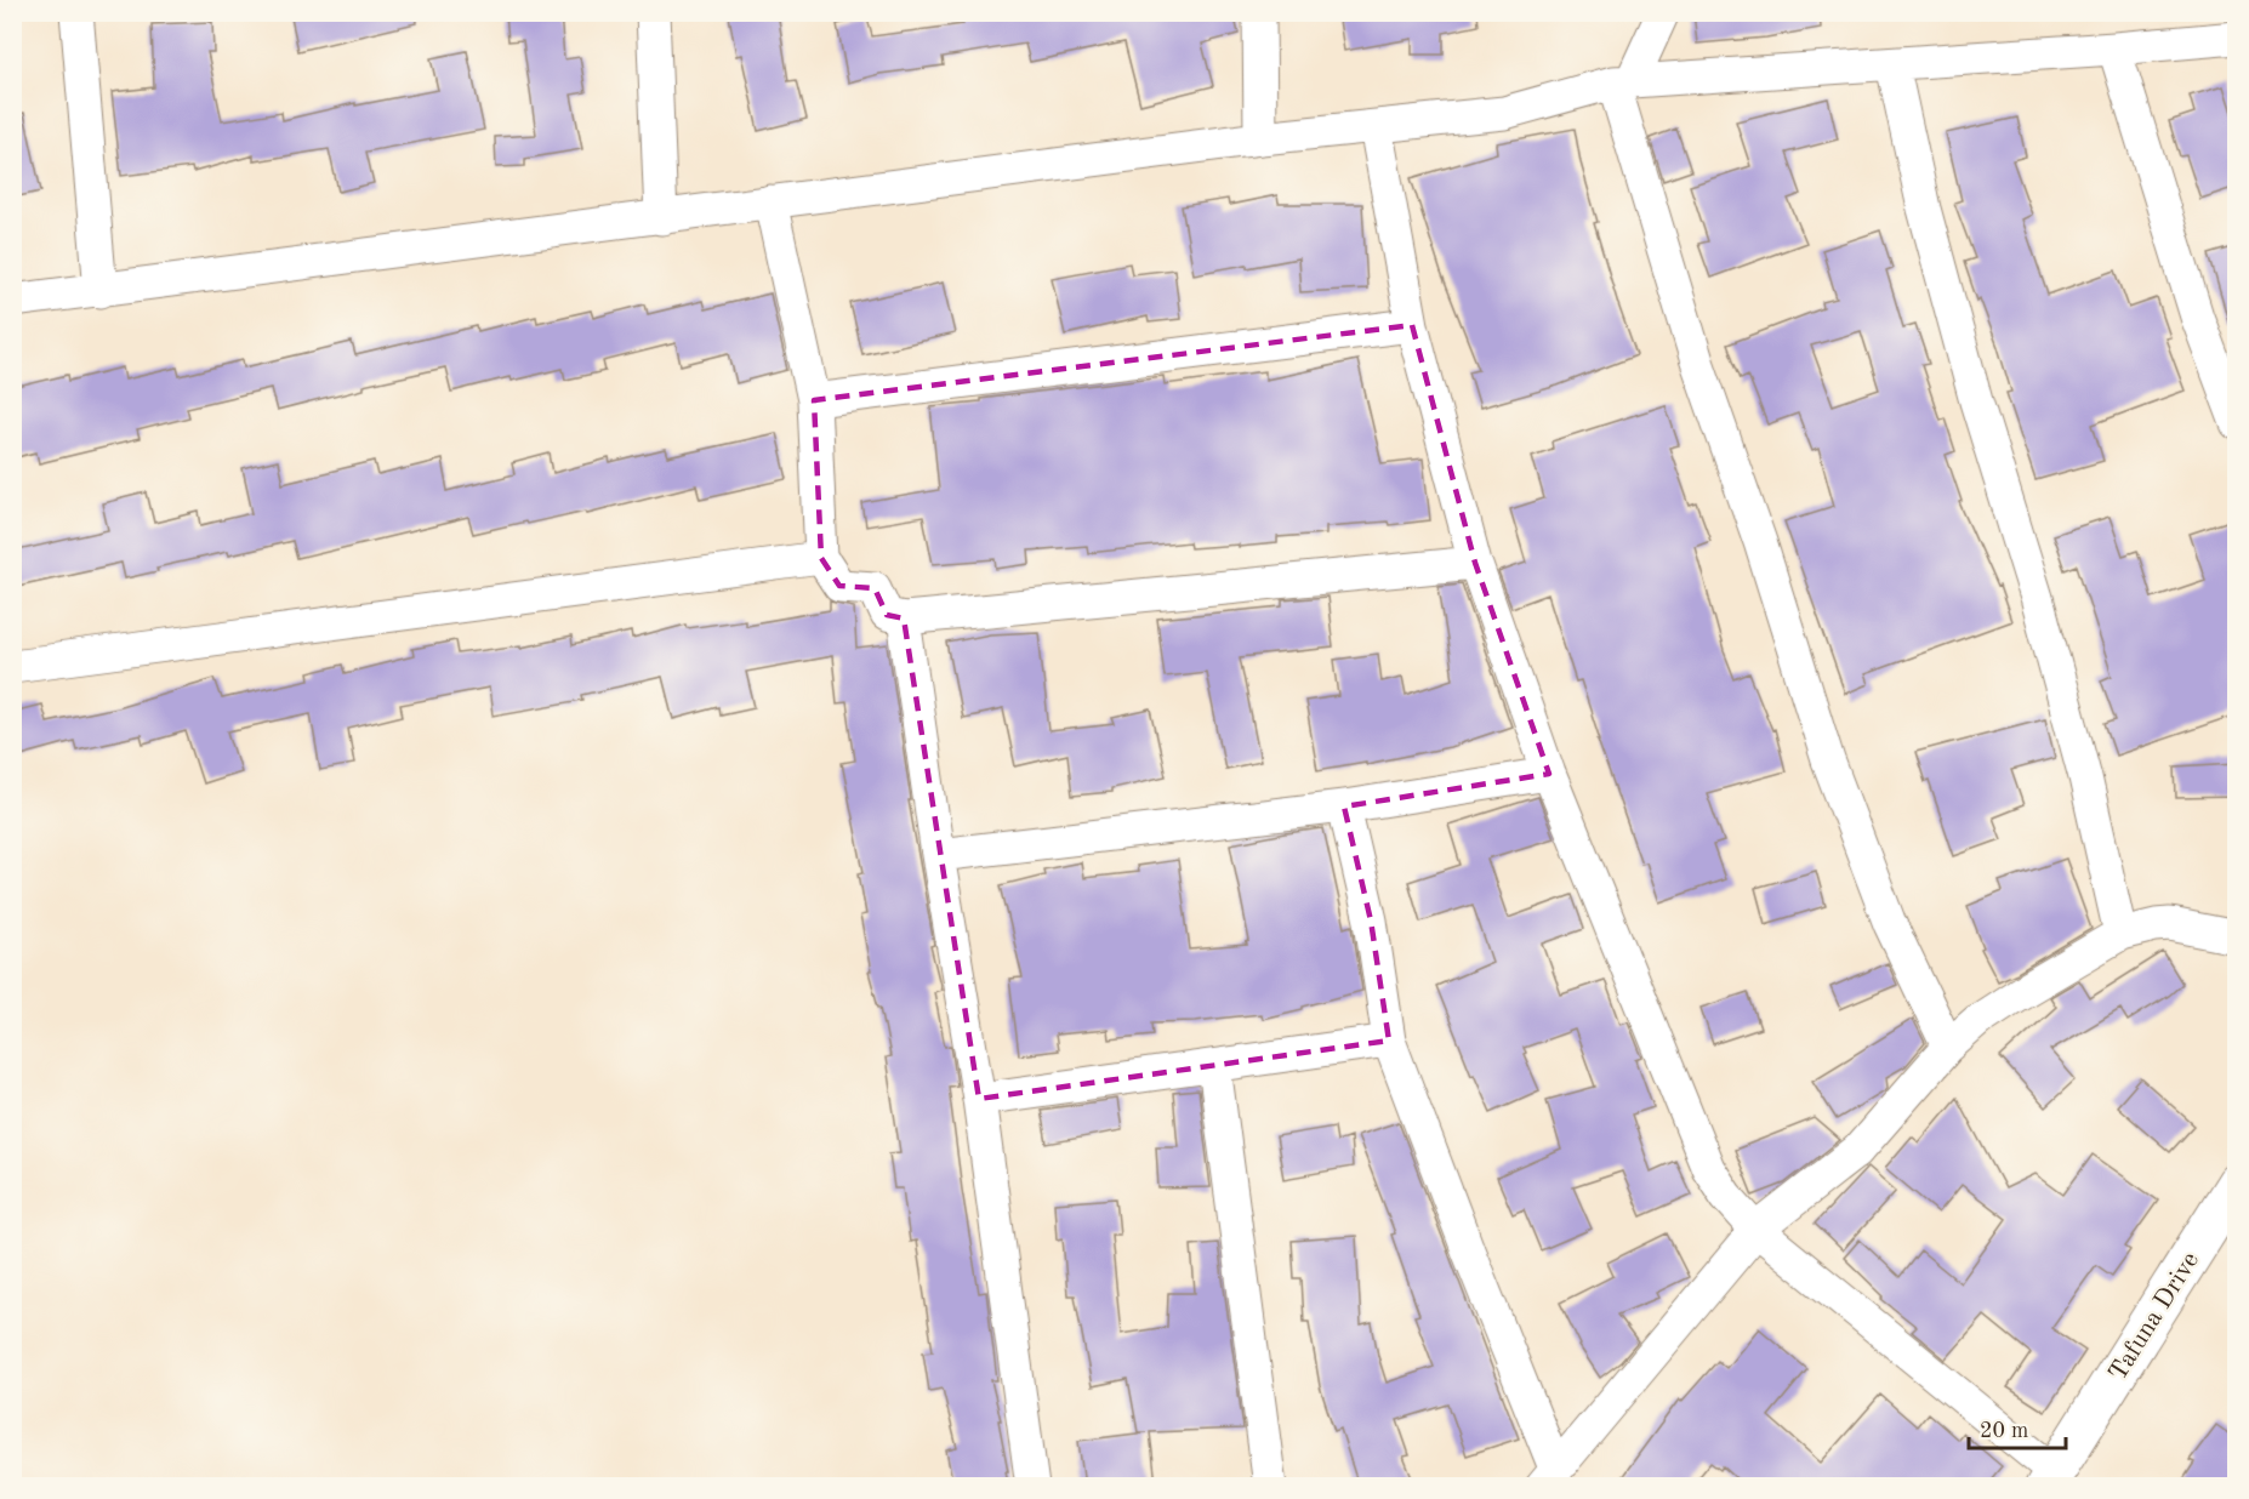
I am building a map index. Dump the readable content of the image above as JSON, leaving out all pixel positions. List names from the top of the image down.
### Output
{
  "streets": {
    "main road": ["Tafuna Drive"]
  },
  "scale_bar": "20 m"
}
